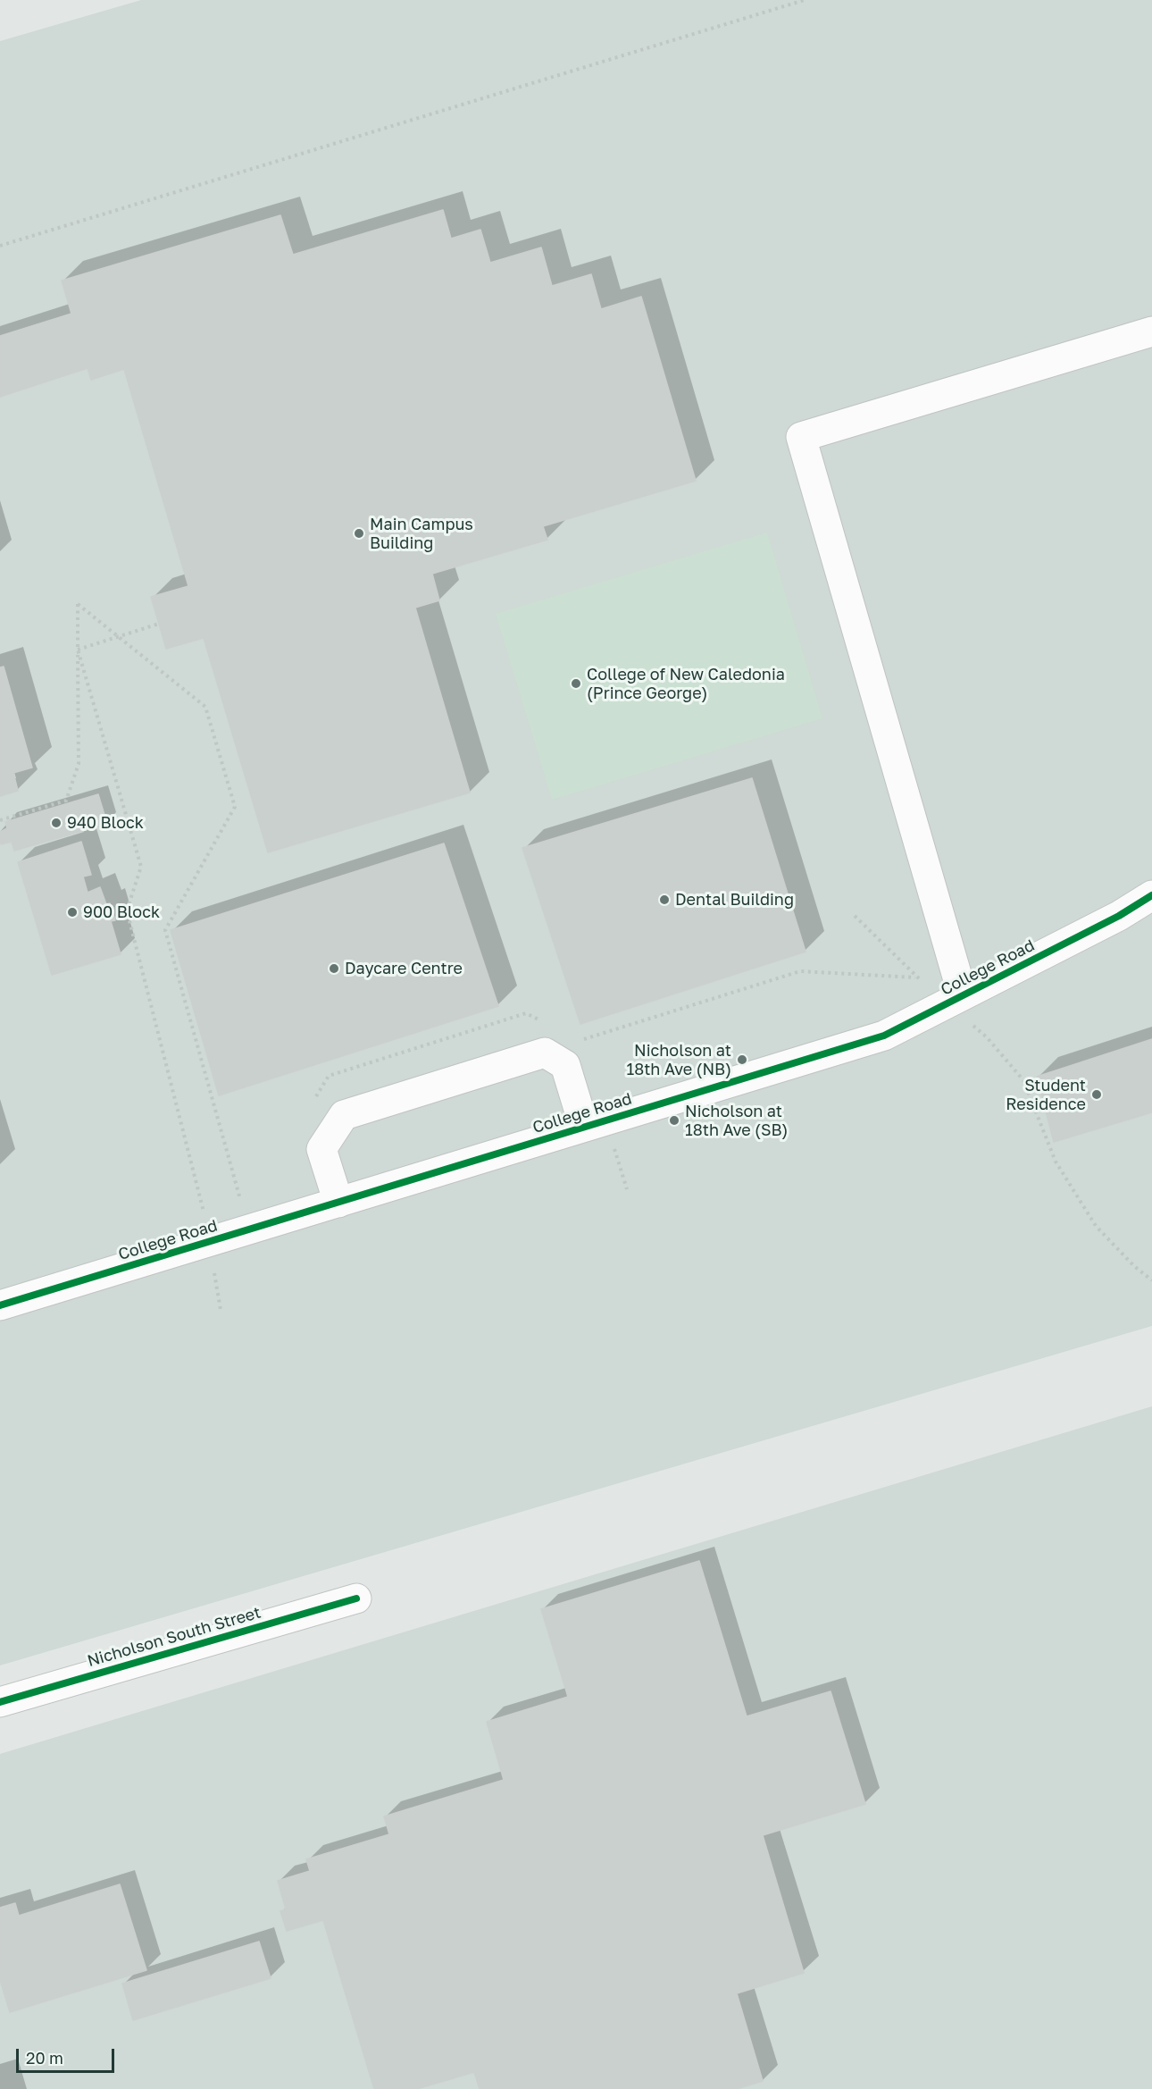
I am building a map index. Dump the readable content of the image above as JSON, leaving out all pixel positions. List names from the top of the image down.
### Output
{
  "streets": {
    "street": ["College Road", "Nicholson South Street"]
  },
  "places": [
    "Main Campus Building",
    "College of New Caledonia (Prince George)",
    "940 Block",
    "Dental Building",
    "900 Block",
    "Daycare Centre",
    "Nicholson at 18th Ave (NB)",
    "Student Residence",
    "Nicholson at 18th Ave (SB)"
  ],
  "scale_bar": "20 m"
}
